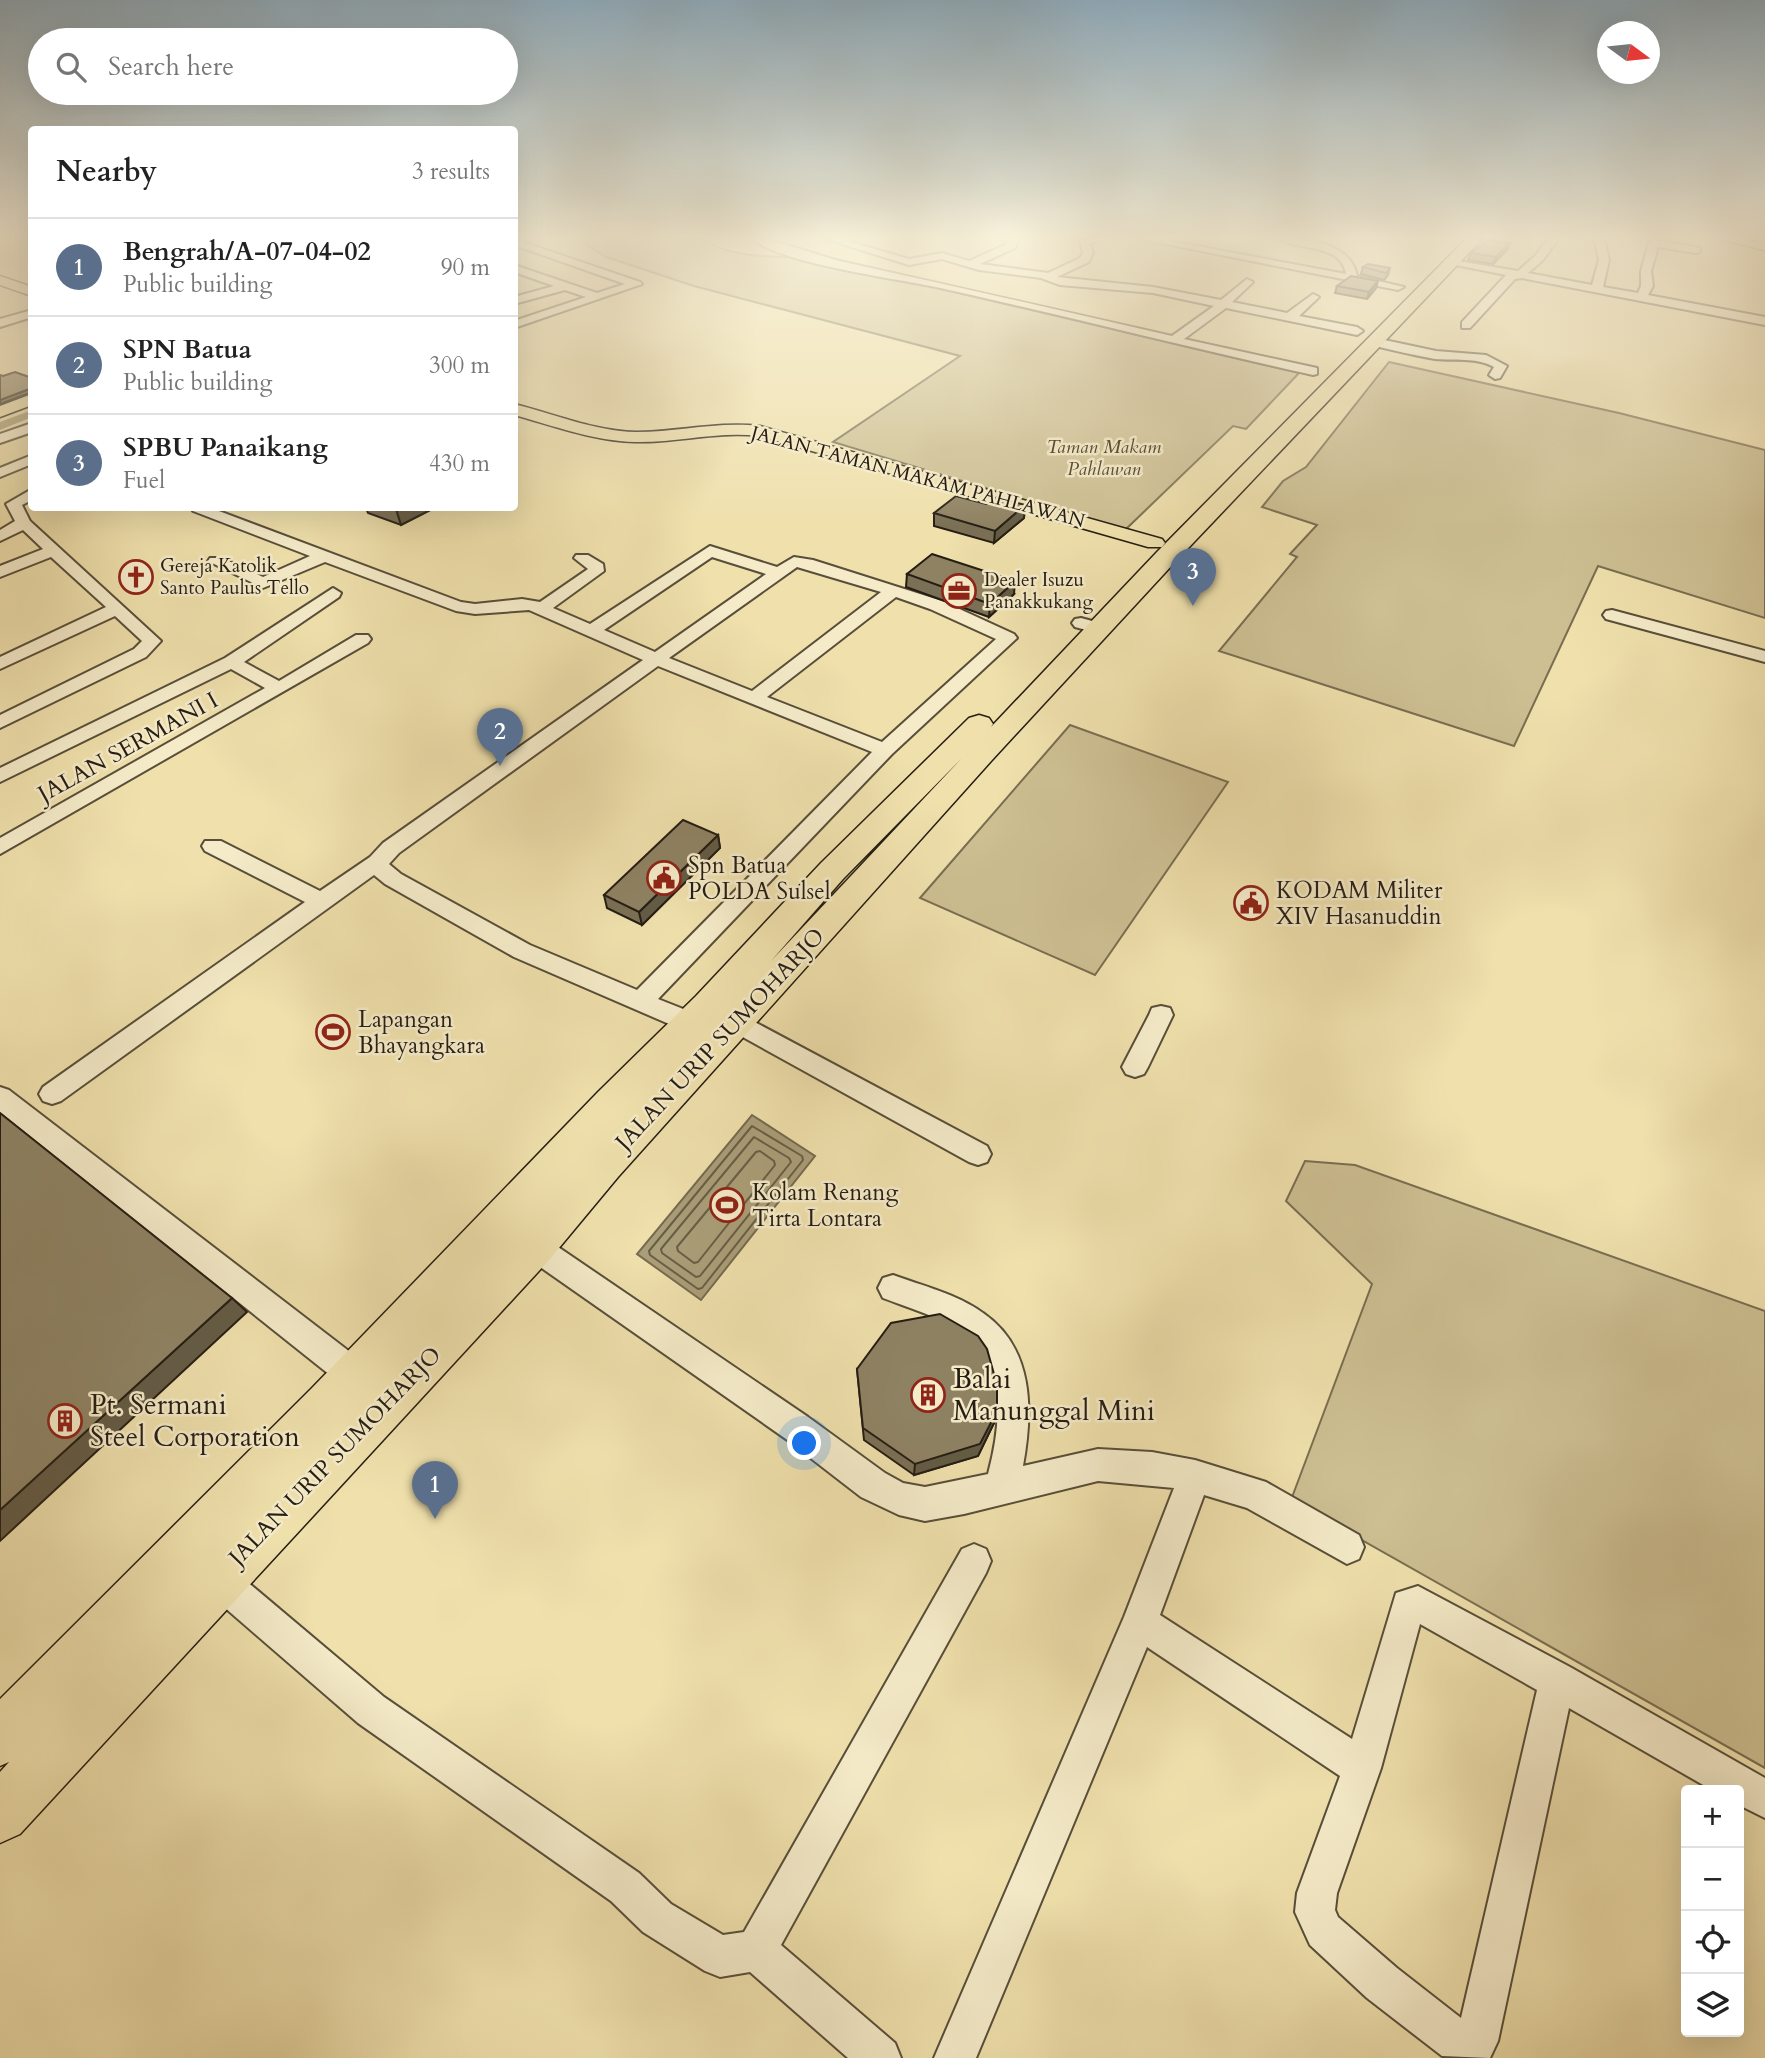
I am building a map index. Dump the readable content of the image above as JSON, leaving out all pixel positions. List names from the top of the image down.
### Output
{
  "streets": {
    "highway": ["JALAN URIP SUMOHARJO"],
    "main road": ["JALAN TAMAN MAKAM PAHLAWAN"],
    "street": ["JALAN SERMANI I"]
  },
  "crossings": [
    ["JALAN TAMAN MAKAM PAHLAWAN", "JALAN URIP SUMOHARJO"]
  ],
  "parks": ["Taman Makam Pahlawan"],
  "places": {
    "church": ["Gereja Katolik Santo Paulus Tello"],
    "office": ["Dealer Isuzu Panakkukang"],
    "public building": ["Spn Batua POLDA Sulsel", "KODAM Militer XIV Hasanuddin"],
    "sports": ["Lapangan Bhayangkara", "Kolam Renang Tirta Lontara"],
    "building": ["Balai Manunggal Mini", "Pt. Sermani Steel Corporation"]
  },
  "north": "right",
  "page": {
    "search": "Search here",
    "heading": ["Nearby", "3 results"],
    "list": [
      {
        "mark": "1",
        "name": "Bengrah/A-07-04-02",
        "note": "Public building",
        "value": "90 m"
      },
      {
        "mark": "2",
        "name": "SPN Batua",
        "note": "Public building",
        "value": "300 m"
      },
      {
        "mark": "3",
        "name": "SPBU Panaikang",
        "note": "Fuel",
        "value": "430 m"
      }
    ],
    "pins": ["3", "2", "1"],
    "map_buttons": ["+", "−"]
  }
}
